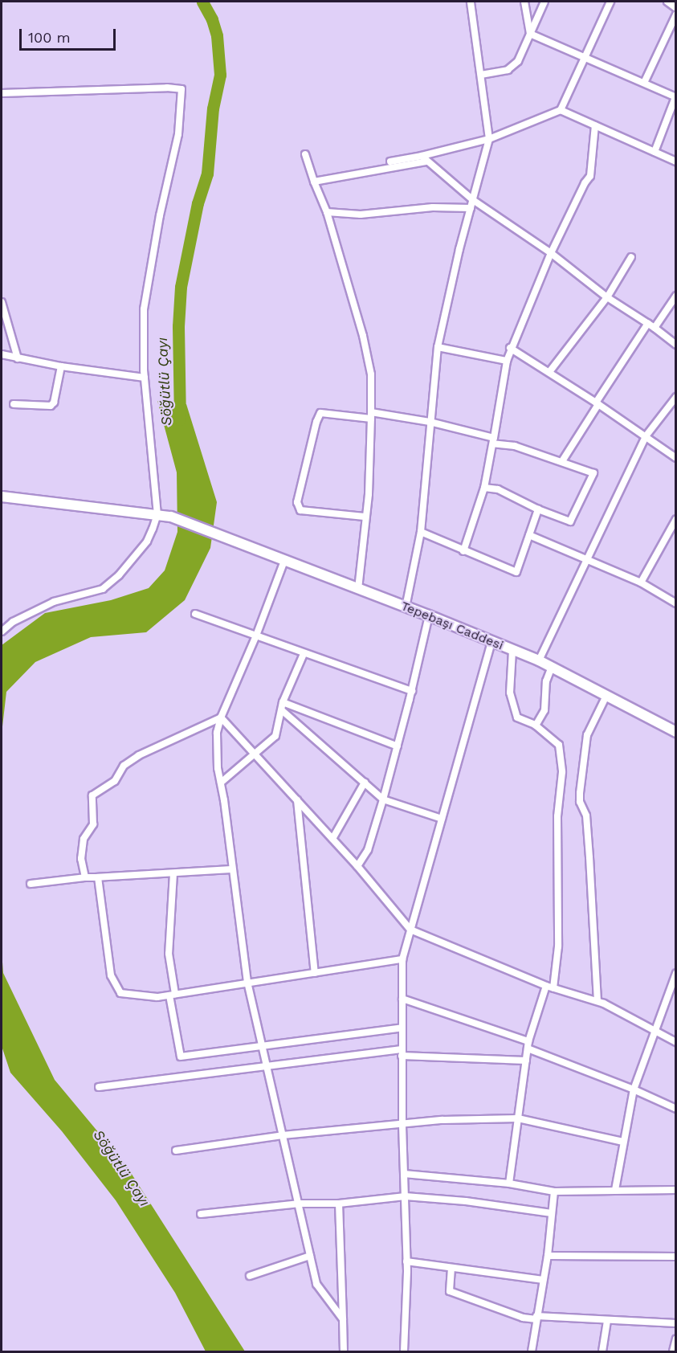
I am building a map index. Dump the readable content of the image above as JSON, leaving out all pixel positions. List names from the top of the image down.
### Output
{
  "streets": {
    "main road": ["Tepebaşı Caddesi"]
  },
  "water": ["Söğütlü Çayı"],
  "scale_bar": "100 m"
}
